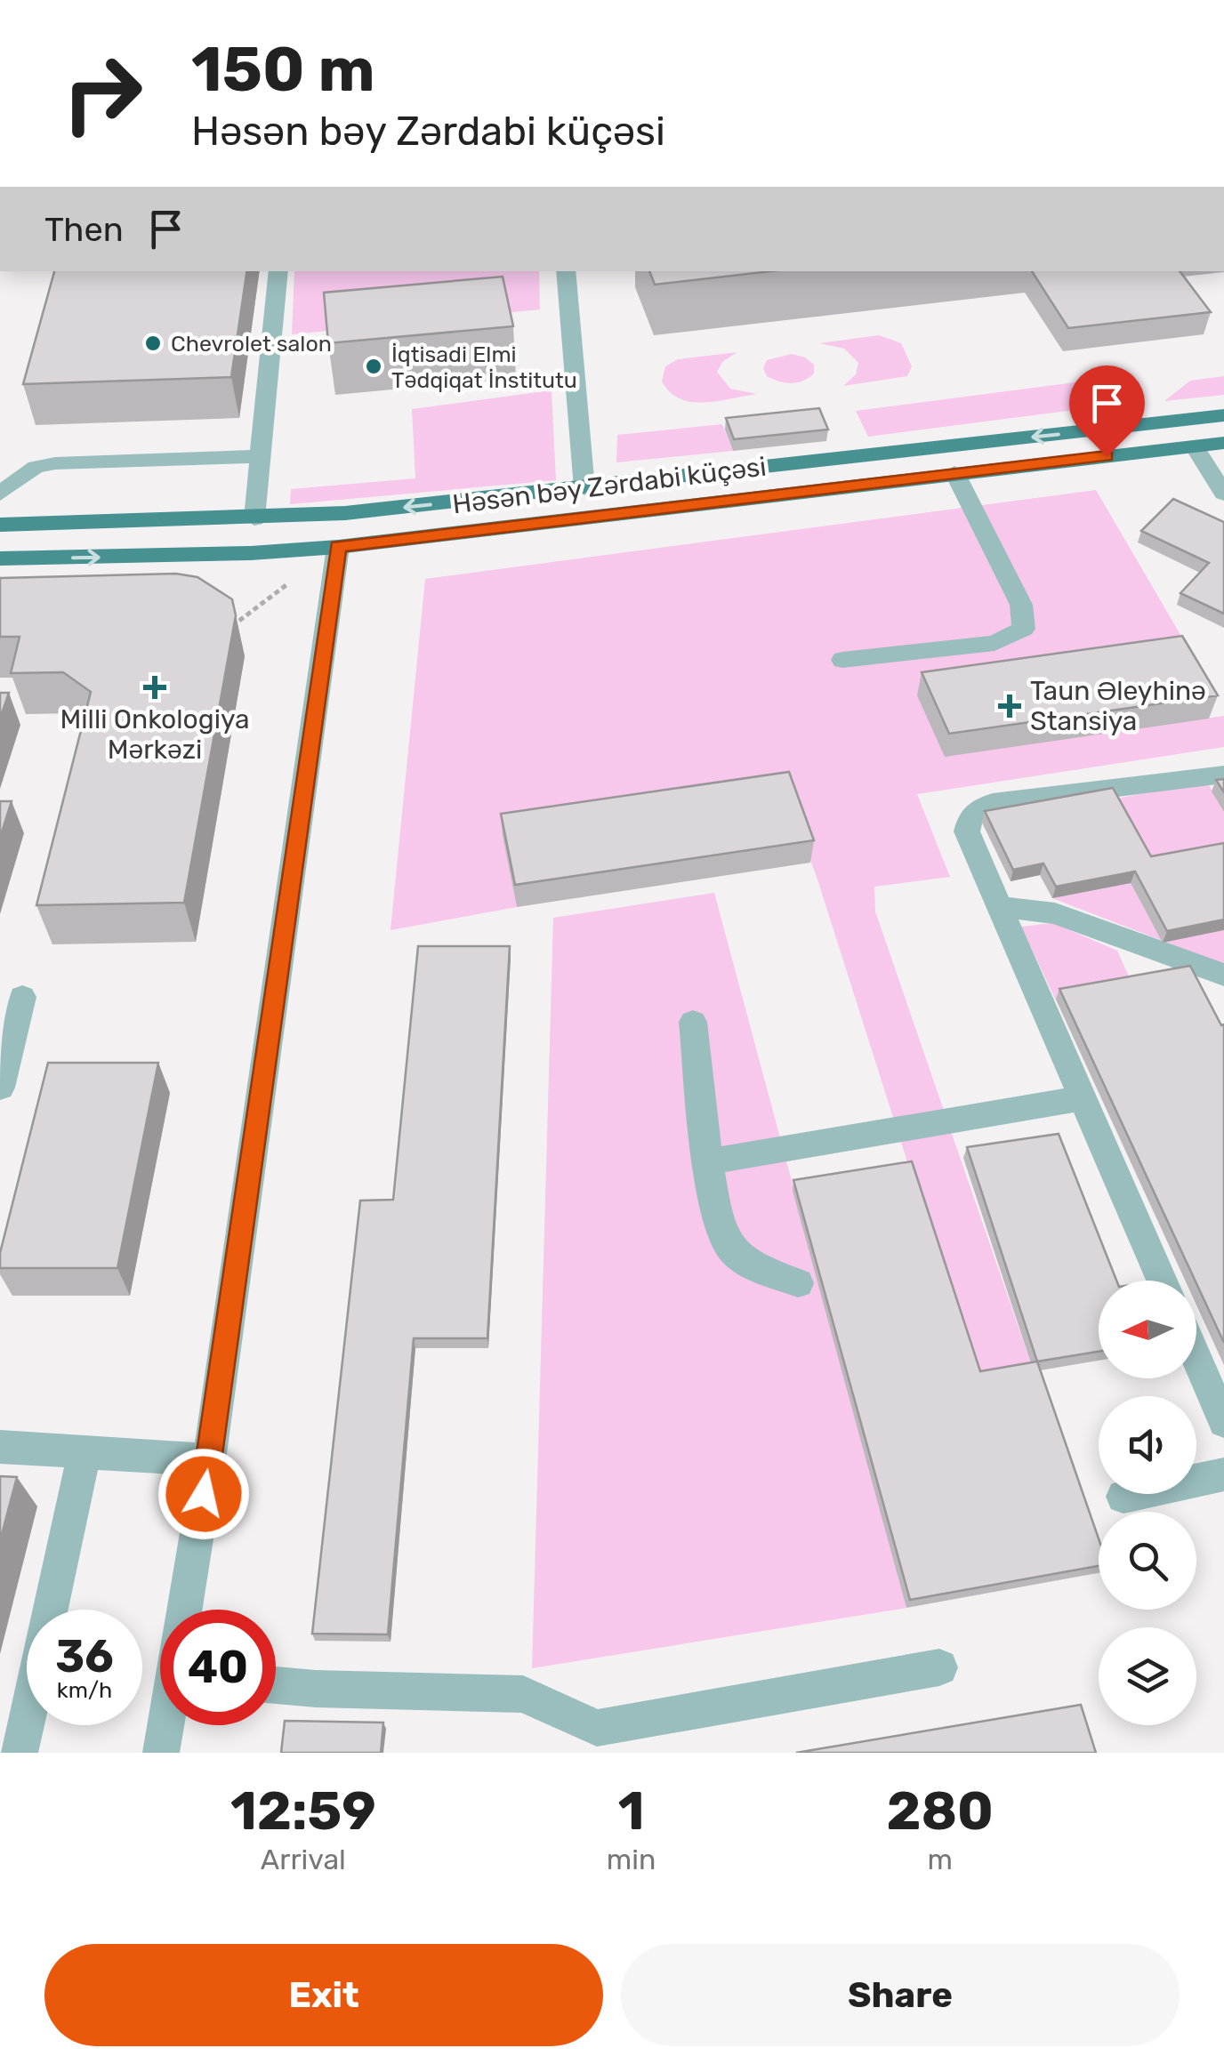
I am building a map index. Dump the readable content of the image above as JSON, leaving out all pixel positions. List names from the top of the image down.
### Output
{
  "streets": {
    "main road": ["Həsən bəy Zərdabi küçəsi"]
  },
  "places": {
    "other": ["Chevrolet salon", "İqtisadi Elmi Tədqiqat İnstitutu"],
    "health": ["Milli Onkologiya Mərkəzi", "Taun Əleyhinə Stansiya"]
  },
  "north": "left",
  "page": {
    "turn": ["150 m", "Həsən bəy Zərdabi küçəsi"],
    "then": "Then",
    "speed": "36 km/h",
    "limit": "40",
    "eta": [
      "12:59",
      "Arrival",
      "1",
      "min",
      "280",
      "m"
    ],
    "buttons": ["Exit", "Share"]
  }
}
